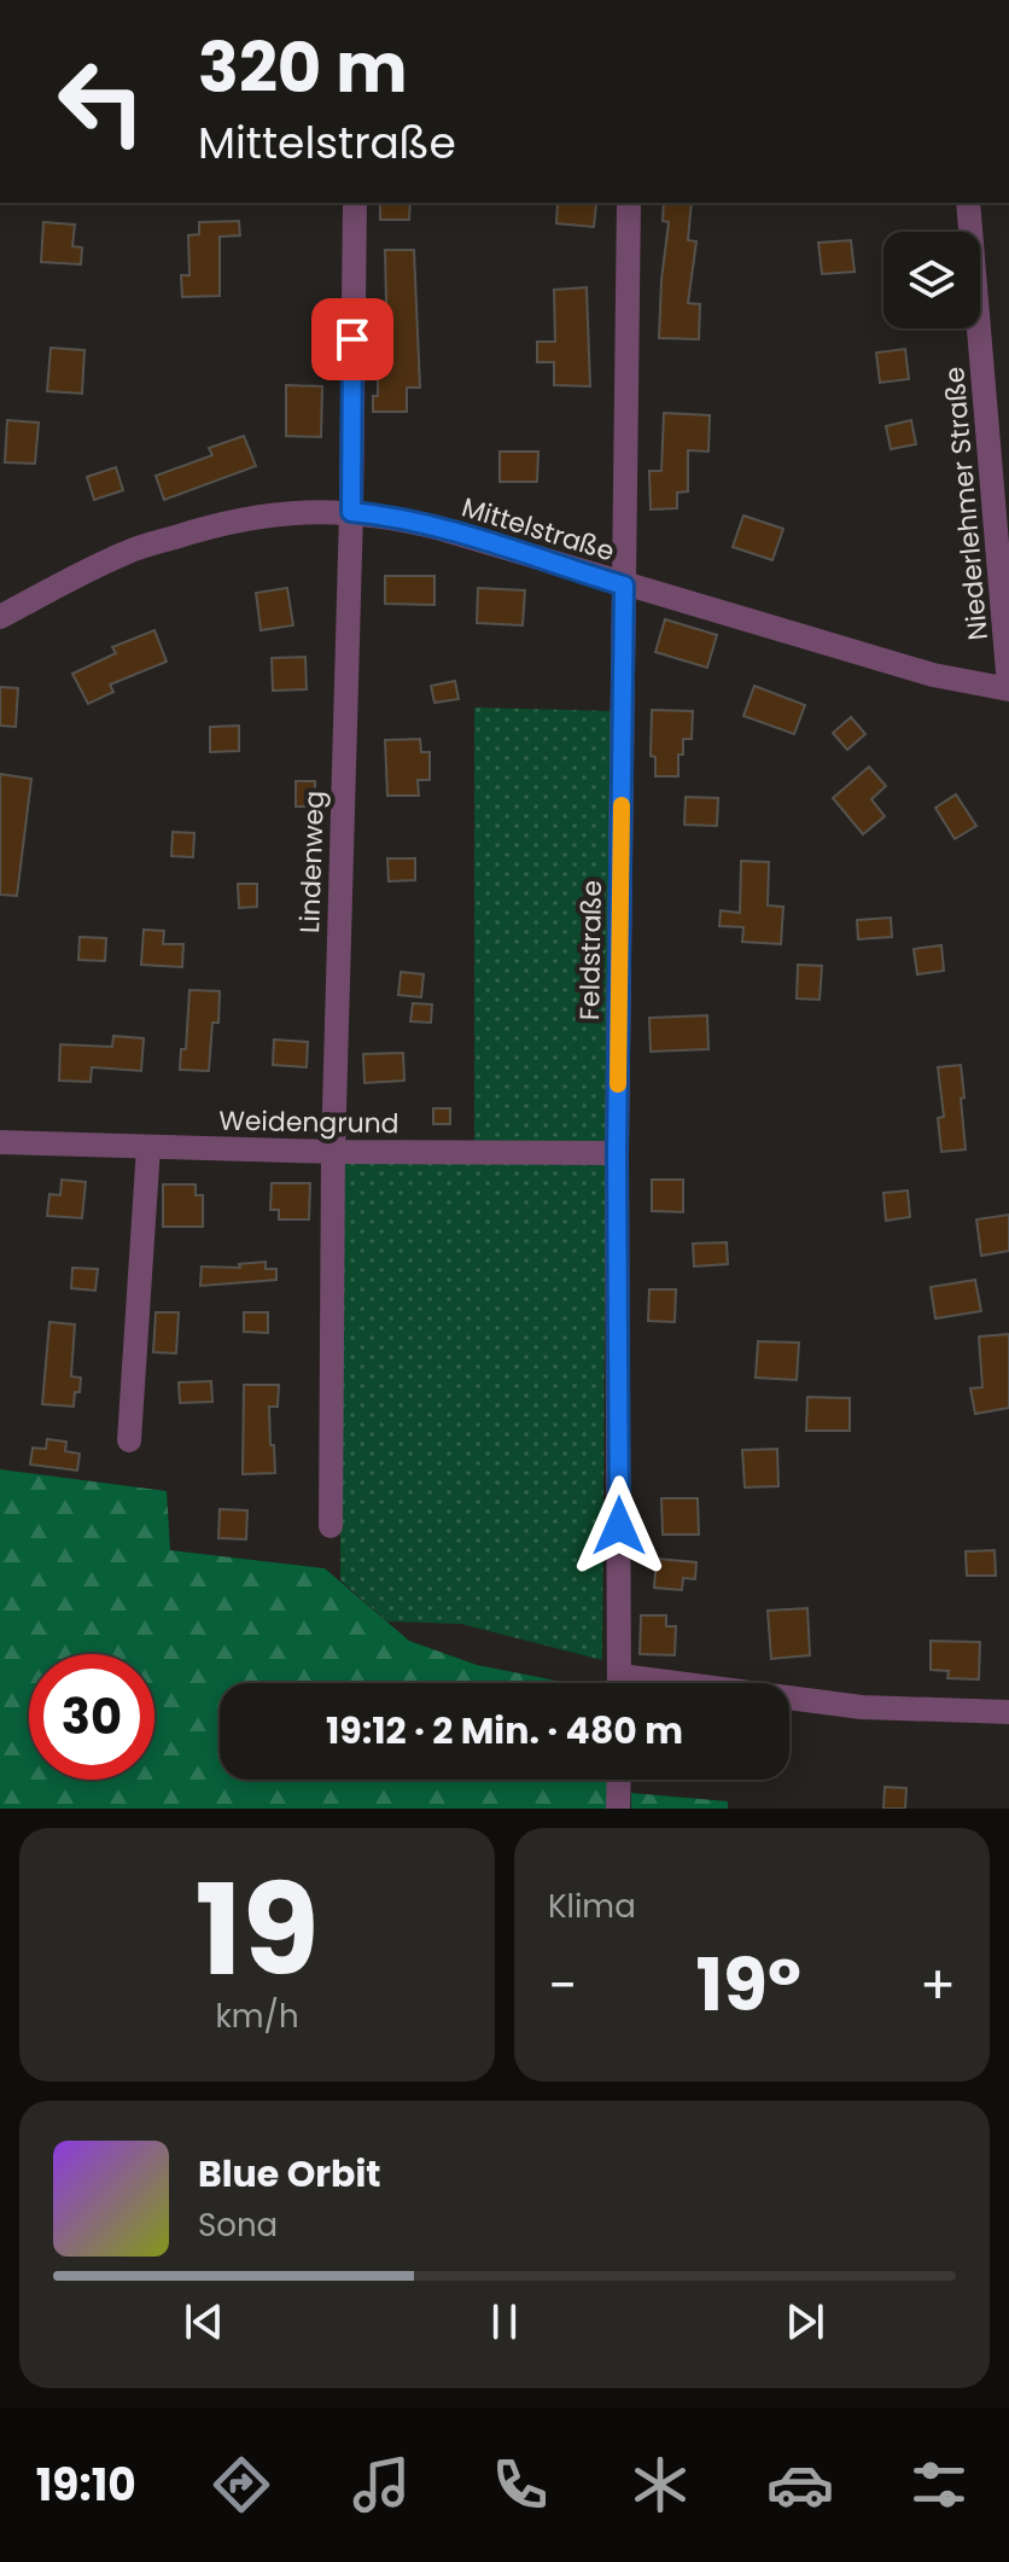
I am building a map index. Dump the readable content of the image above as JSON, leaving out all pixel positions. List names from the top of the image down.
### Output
{
  "streets": {
    "street": [
      "Niederlehmer Straße",
      "Mittelstraße",
      "Lindenweg",
      "Feldstraße",
      "Weidengrund"
    ]
  },
  "crossings": [
    ["Niederlehmer Straße", "Mittelstraße"],
    ["Mittelstraße", "Lindenweg"],
    ["Mittelstraße", "Feldstraße"],
    ["Lindenweg", "Weidengrund"],
    ["Feldstraße", "Weidengrund"]
  ],
  "page": {
    "turn": ["320 m", "Mittelstraße"],
    "limit": "30",
    "trip": "19:12 · 2 Min. · 480 m",
    "tile": [
      ["19", "km/h"],
      "Klima"
    ],
    "heat": ["−", "19°", "+"],
    "song": ["Blue Orbit", "Sona"],
    "tabs": "19:10"
  }
}
